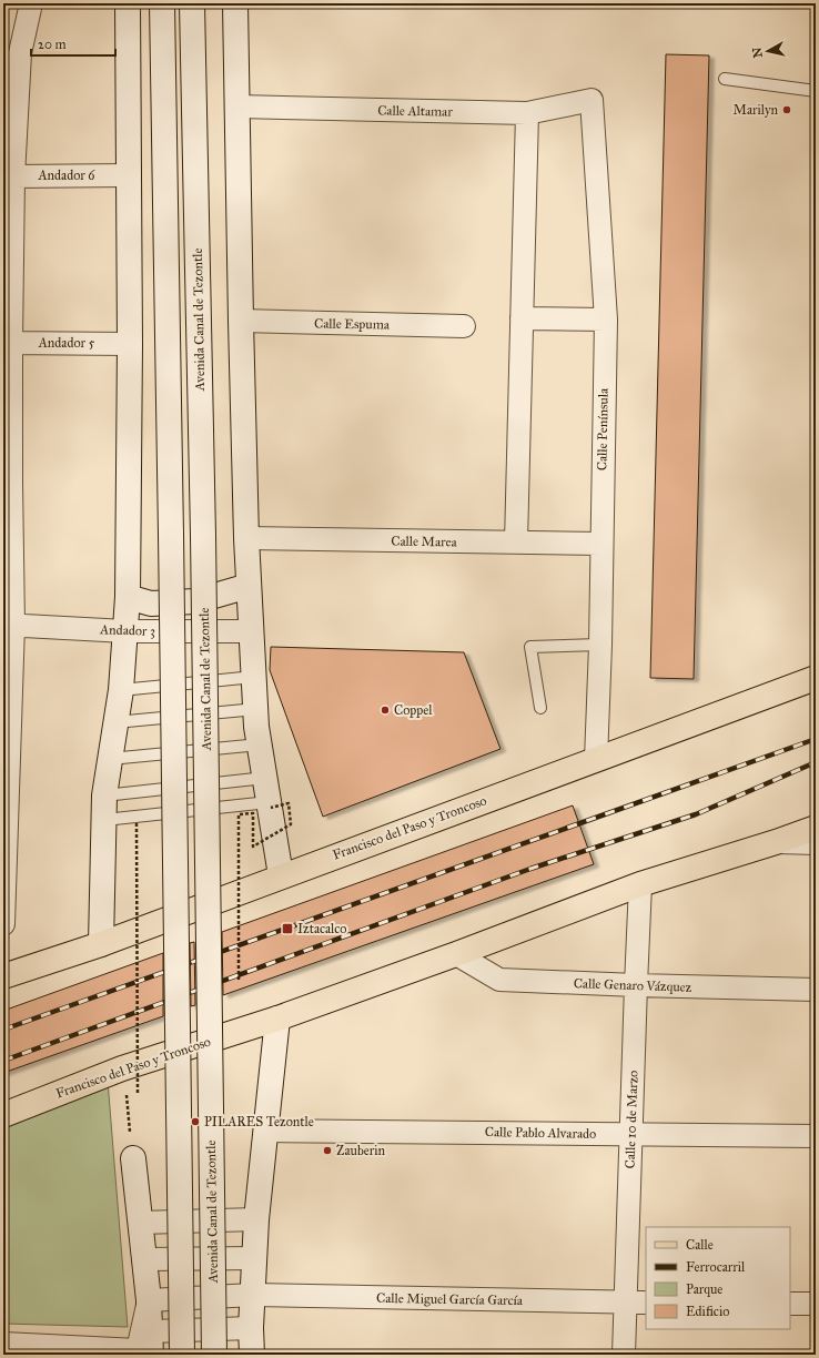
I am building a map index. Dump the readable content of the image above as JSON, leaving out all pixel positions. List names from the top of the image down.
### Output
{
  "streets": {
    "main road": ["Francisco del Paso y Troncoso"],
    "street": [
      "Calle Altamar",
      "Andador 6",
      "Avenida Canal de Tezontle",
      "Calle Espuma",
      "Andador 5",
      "Calle Península",
      "Calle Marea",
      "Andador 3",
      "Calle Genaro Vázquez",
      "Calle 10 de Marzo",
      "Calle Pablo Alvarado",
      "Calle Miguel García García"
    ]
  },
  "crossings": [
    ["Calle Altamar", "Calle Península"],
    ["Calle Península", "Calle Marea"],
    ["Calle Península", "Francisco del Paso y Troncoso"],
    ["Francisco del Paso y Troncoso", "Calle Genaro Vázquez"],
    ["Francisco del Paso y Troncoso", "Calle 10 de Marzo"],
    ["Calle Genaro Vázquez", "Calle 10 de Marzo"],
    ["Calle 10 de Marzo", "Calle Pablo Alvarado"],
    ["Calle 10 de Marzo", "Calle Miguel García García"]
  ],
  "places": {
    "other": [
      "Marilyn",
      "Coppel",
      "PILARES Tezontle",
      "Zauberin"
    ],
    "transit": ["Iztacalco"]
  },
  "legend": [
    "Calle",
    "Ferrocarril",
    "Parque",
    "Edificio"
  ],
  "scale_bar": "20 m",
  "north": "left"
}
